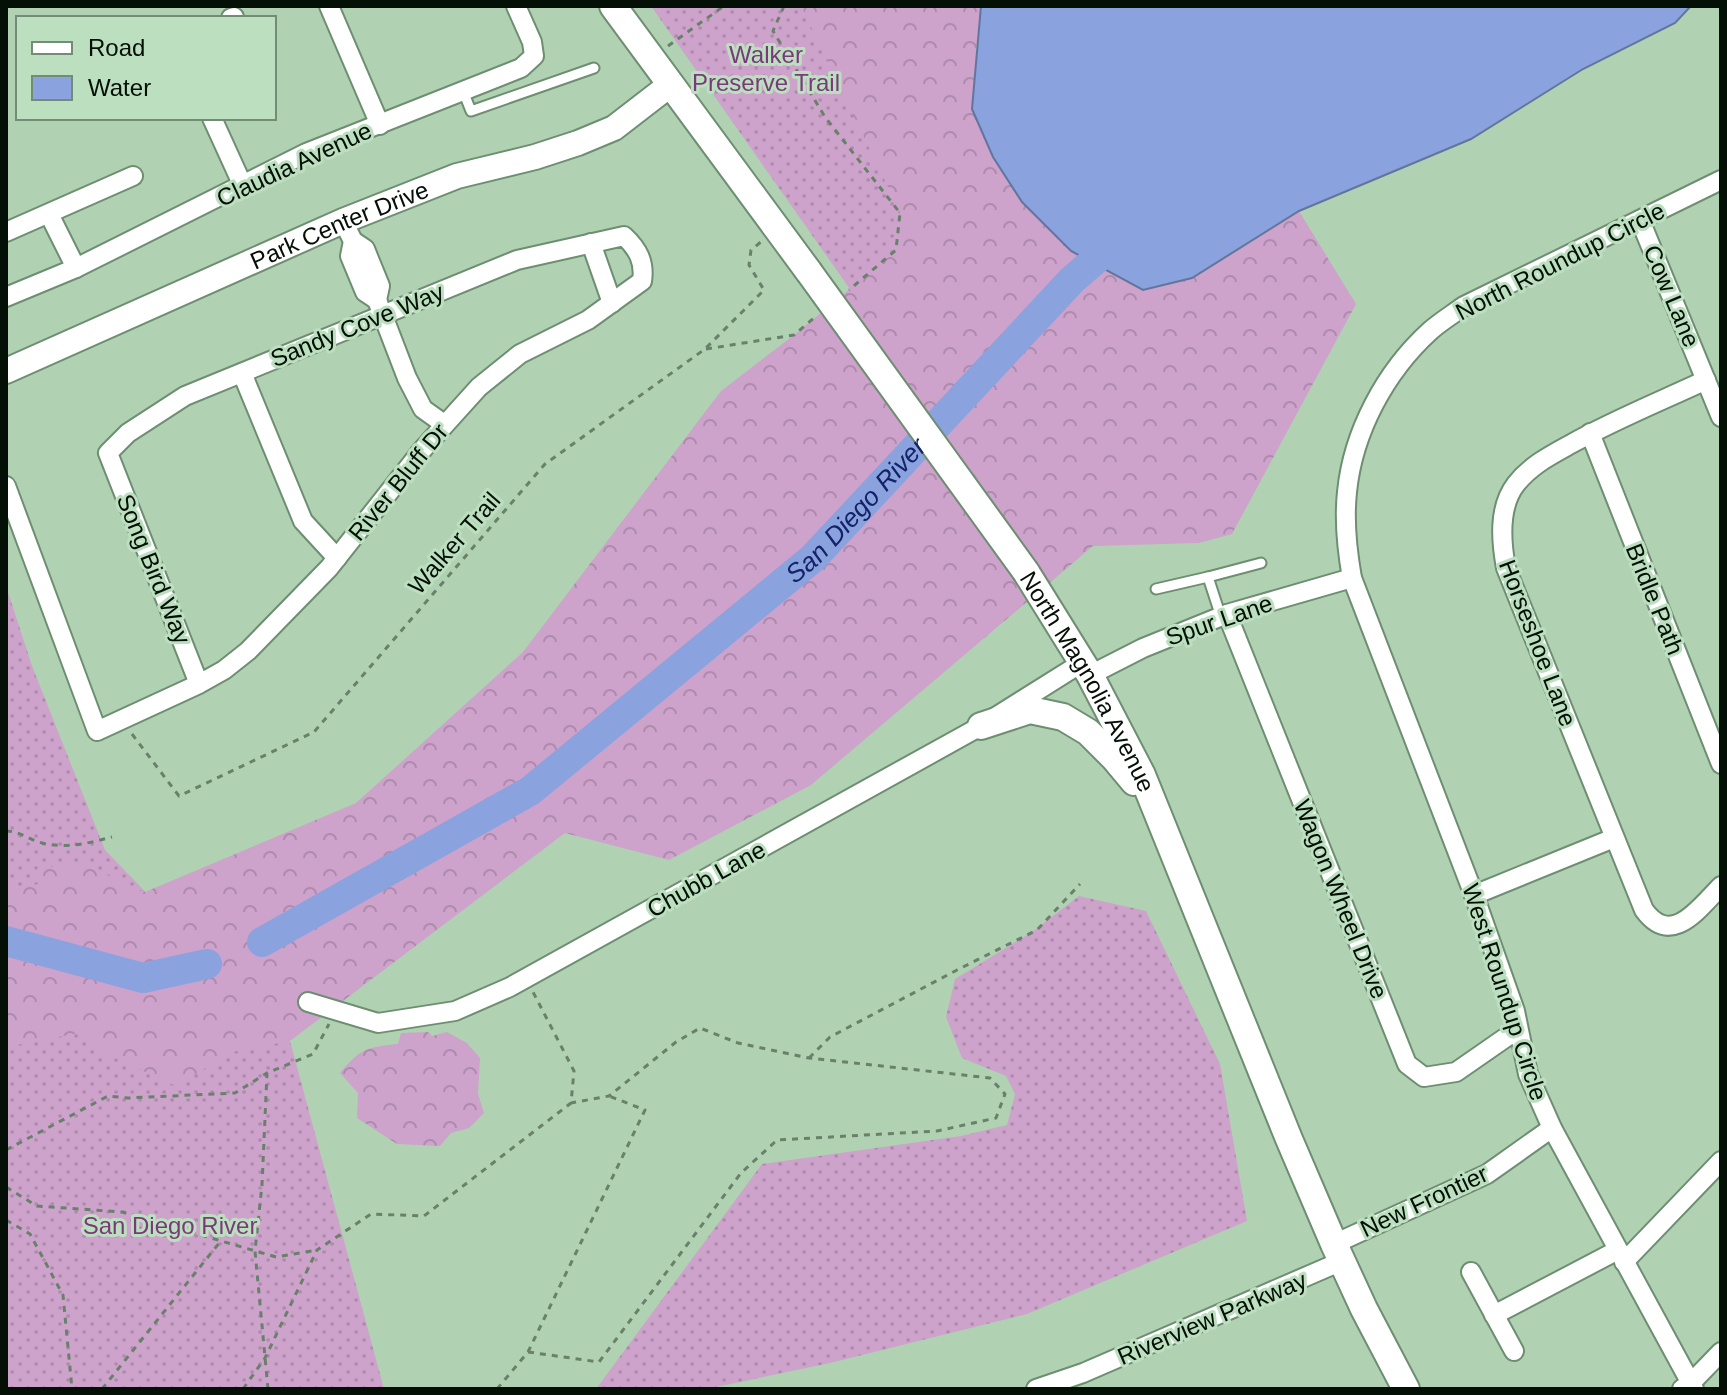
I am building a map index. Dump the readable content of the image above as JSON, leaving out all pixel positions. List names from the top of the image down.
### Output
{
  "streets": {
    "main road": ["North Magnolia Avenue"],
    "street": [
      "Claudia Avenue",
      "Park Center Drive",
      "North Roundup Circle",
      "Cow Lane",
      "Sandy Cove Way",
      "River Bluff Dr",
      "Song Bird Way",
      "Bridle Path",
      "Spur Lane",
      "Horseshoe Lane",
      "Chubb Lane",
      "Wagon Wheel Drive",
      "West Roundup Circle",
      "New Frontier",
      "Riverview Parkway"
    ],
    "path": ["Walker Trail"]
  },
  "crossings": [
    ["Park Center Drive", "North Magnolia Avenue"],
    ["North Roundup Circle", "Cow Lane"],
    ["North Roundup Circle", "Spur Lane"],
    ["North Roundup Circle", "West Roundup Circle"],
    ["Cow Lane", "Horseshoe Lane"],
    ["Sandy Cove Way", "River Bluff Dr"],
    ["Sandy Cove Way", "Song Bird Way"],
    ["River Bluff Dr", "Walker Trail"],
    ["River Bluff Dr", "Song Bird Way"],
    ["Walker Trail", "North Magnolia Avenue"],
    ["Bridle Path", "Horseshoe Lane"],
    ["Spur Lane", "North Magnolia Avenue"],
    ["Spur Lane", "Chubb Lane"],
    ["Spur Lane", "Wagon Wheel Drive"],
    ["Spur Lane", "West Roundup Circle"],
    ["North Magnolia Avenue", "Chubb Lane"],
    ["North Magnolia Avenue", "New Frontier"],
    ["North Magnolia Avenue", "Riverview Parkway"],
    ["Wagon Wheel Drive", "West Roundup Circle"],
    ["West Roundup Circle", "New Frontier"],
    ["New Frontier", "Riverview Parkway"]
  ],
  "water": ["San Diego River"],
  "parks": ["Walker Preserve Trail", "San Diego River"],
  "legend": ["Road", "Water"]
}
